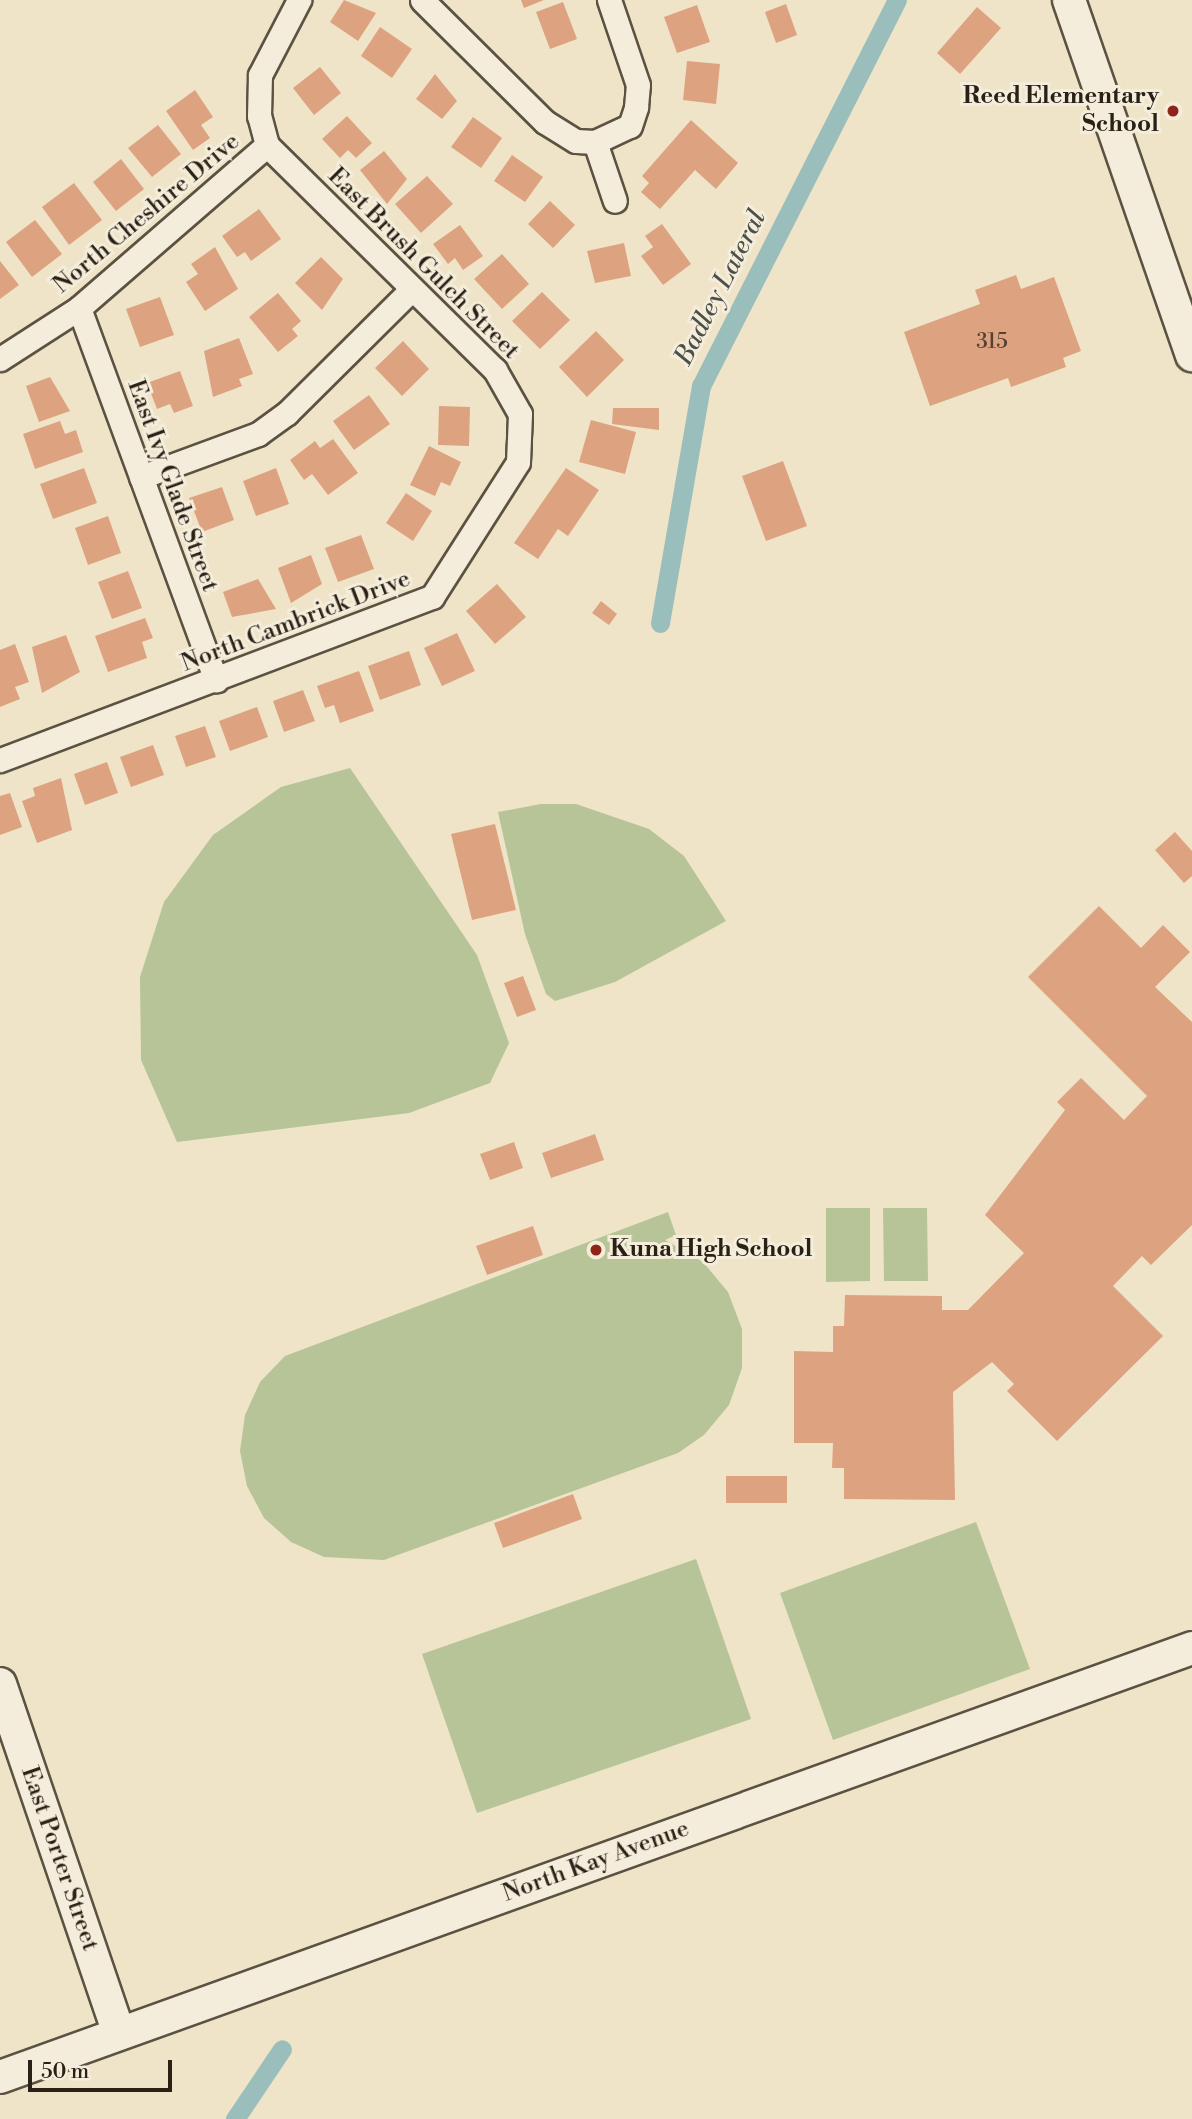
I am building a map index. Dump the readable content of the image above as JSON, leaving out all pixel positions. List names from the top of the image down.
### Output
{
  "streets": {
    "street": [
      "North Cheshire Drive",
      "East Brush Gulch Street",
      "East Ivy Glade Street",
      "North Cambrick Drive",
      "East Porter Street",
      "North Kay Avenue"
    ]
  },
  "crossings": [
    ["North Cheshire Drive", "East Brush Gulch Street"],
    ["North Cheshire Drive", "East Ivy Glade Street"],
    ["East Brush Gulch Street", "North Cambrick Drive"],
    ["East Ivy Glade Street", "North Cambrick Drive"],
    ["East Porter Street", "North Kay Avenue"]
  ],
  "water": ["Badley Lateral"],
  "places": ["Reed Elementary School", "Kuna High School"],
  "house_numbers": ["315"],
  "scale_bar": "50 m"
}
